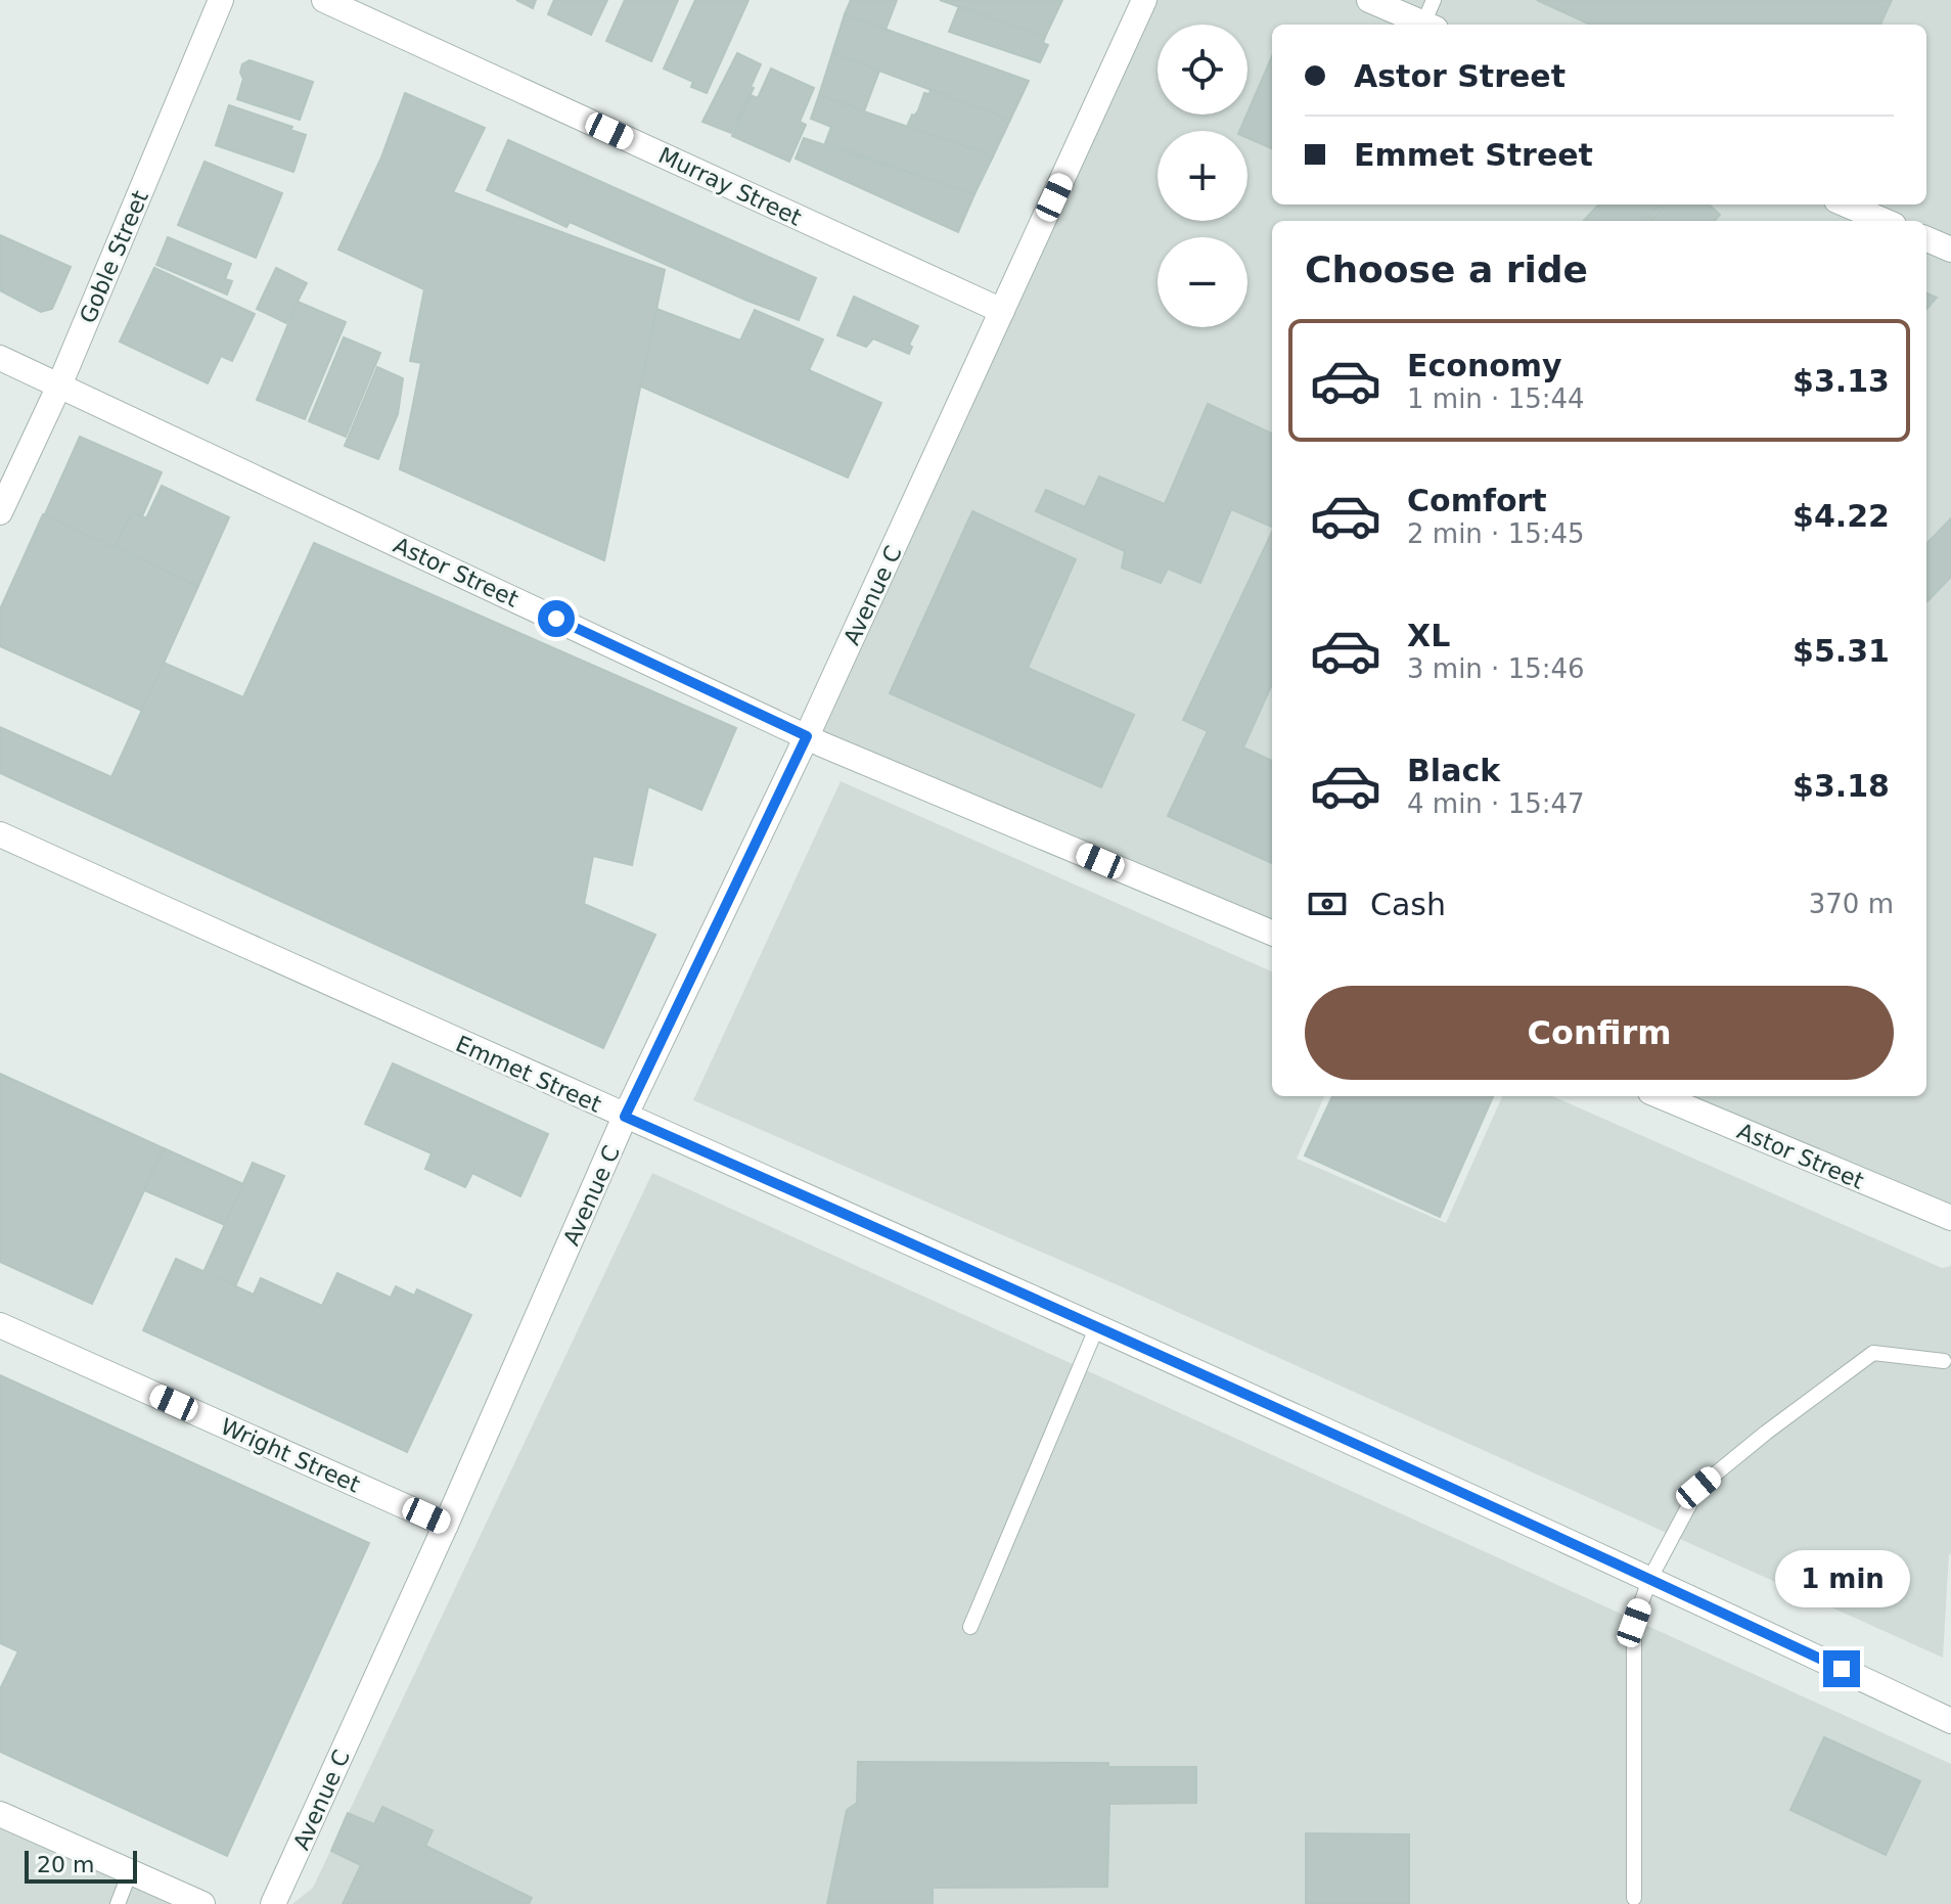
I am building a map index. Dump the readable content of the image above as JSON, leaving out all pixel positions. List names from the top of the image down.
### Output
{
  "streets": {
    "street": [
      "Murray Street",
      "Goble Street",
      "Astor Street",
      "Avenue C",
      "Emmet Street",
      "Wright Street"
    ]
  },
  "crossings": [
    ["Murray Street", "Avenue C"],
    ["Goble Street", "Astor Street"],
    ["Astor Street", "Avenue C"],
    ["Avenue C", "Emmet Street"],
    ["Avenue C", "Wright Street"]
  ],
  "scale_bar": "20 m",
  "page": {
    "map_buttons": ["+", "−"],
    "banner": ["Astor Street", "Emmet Street"],
    "heading": "Choose a ride",
    "list": [
      {
        "name": "Economy",
        "note": "1 min · 15:44",
        "value": "$3.13"
      },
      {
        "name": "Comfort",
        "note": "2 min · 15:45",
        "value": "$4.22"
      },
      {
        "name": "XL",
        "note": "3 min · 15:46",
        "value": "$5.31"
      },
      {
        "name": "Black",
        "note": "4 min · 15:47",
        "value": "$3.18"
      }
    ],
    "pay": ["Cash", "370 m"],
    "buttons": "Confirm",
    "bubble": "1 min",
    "scale": "20 m"
  }
}
